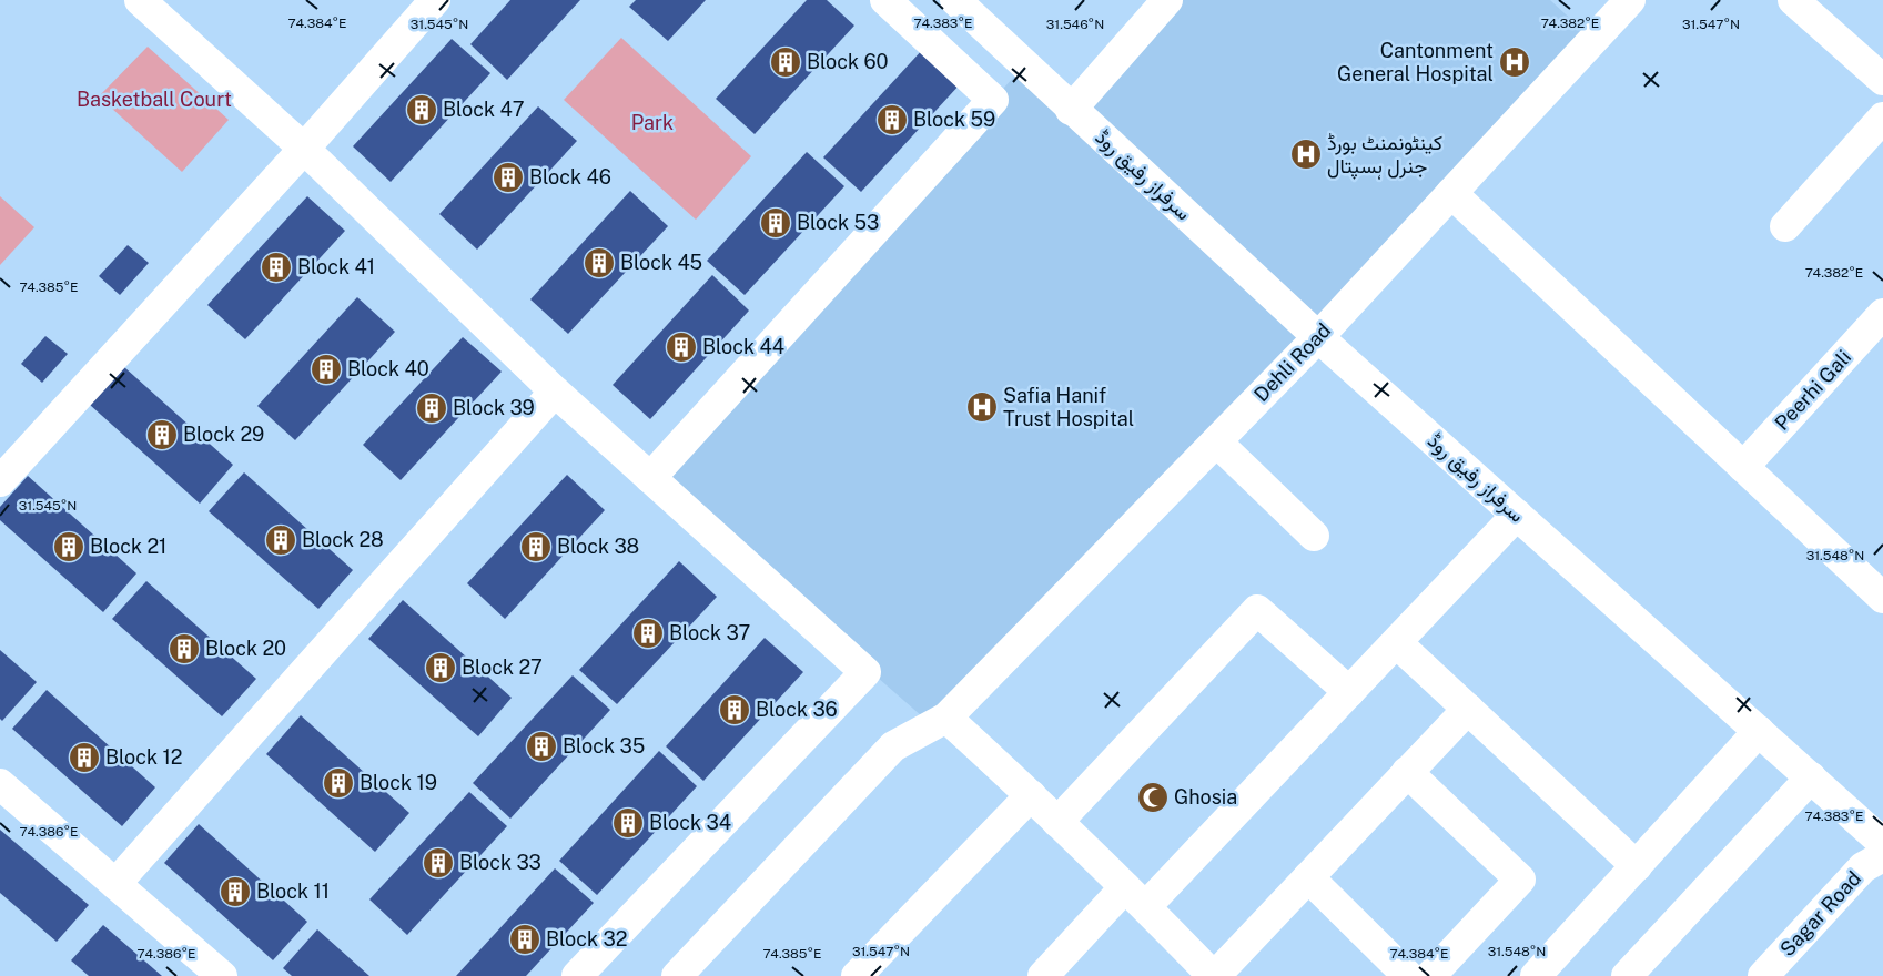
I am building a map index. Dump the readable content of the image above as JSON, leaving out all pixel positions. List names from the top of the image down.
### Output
{
  "streets": {
    "street": [
      "سرفراز رفیق روڈ",
      "Dehli Road",
      "Peerhi Gali",
      "Sagar Road"
    ]
  },
  "crossings": [
    ["سرفراز رفیق روڈ", "Dehli Road"]
  ],
  "parks": ["Basketball Court", "Park"],
  "places": {
    "building": [
      "Block 60",
      "Block 47",
      "Block 59",
      "Block 46",
      "Block 53",
      "Block 45",
      "Block 41",
      "Block 44",
      "Block 40",
      "Block 39",
      "Block 29",
      "Block 28",
      "Block 21",
      "Block 38",
      "Block 37",
      "Block 20",
      "Block 27",
      "Block 36",
      "Block 35",
      "Block 12",
      "Block 19",
      "Block 34",
      "Block 33",
      "Block 11",
      "Block 32"
    ],
    "hospital": ["Cantonment General Hospital", "کینٹونمنٹ بورڈ جنرل ہسپتال", "Safia Hanif Trust Hospital"],
    "mosque": ["Ghosia"]
  },
  "coordinates": [
    "74.384°E",
    "74.383°E",
    "74.382°E",
    "31.545°N",
    "31.546°N",
    "31.547°N",
    "74.385°E",
    "31.548°N",
    "74.386°E"
  ]
}
